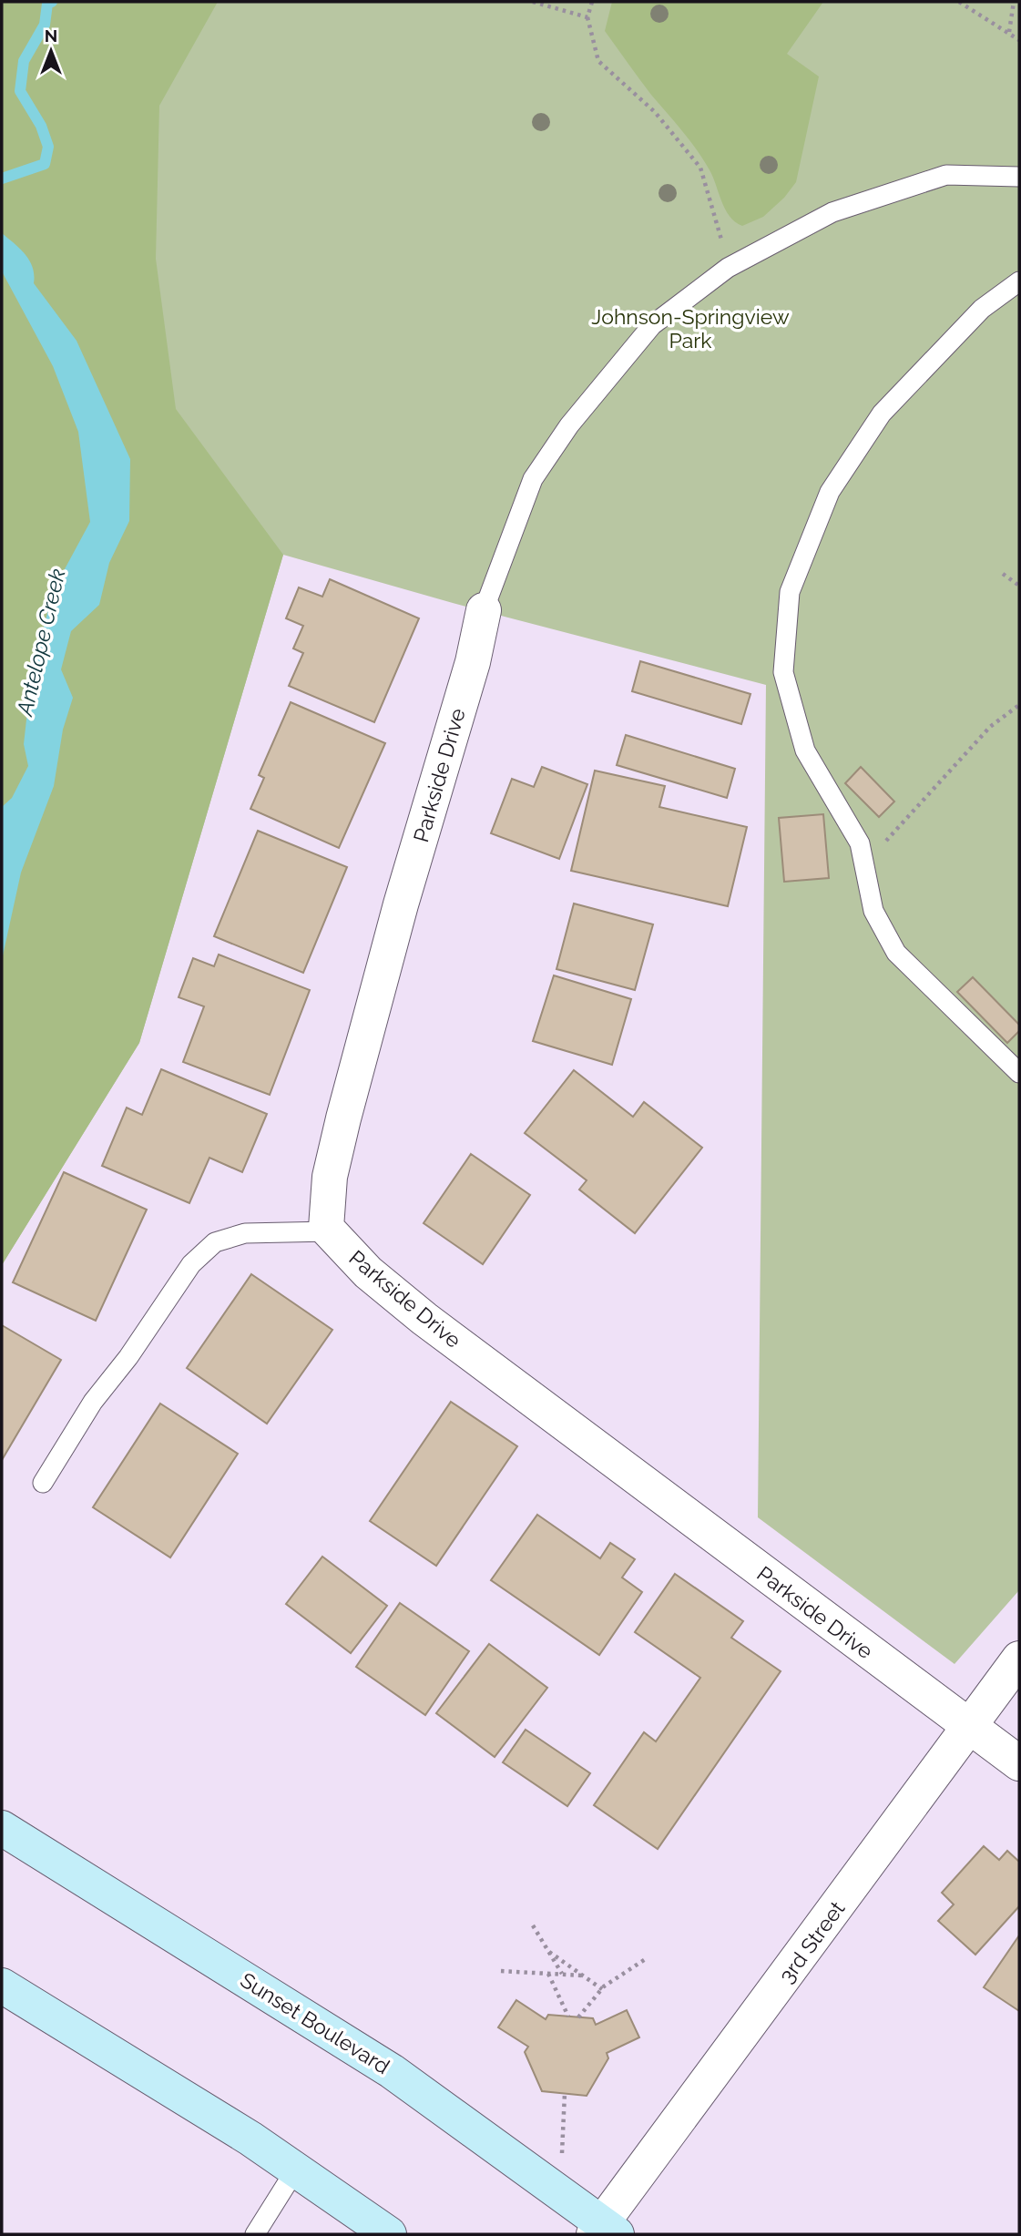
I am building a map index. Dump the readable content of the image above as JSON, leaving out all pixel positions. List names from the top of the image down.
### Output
{
  "streets": {
    "main road": ["Sunset Boulevard"],
    "street": ["Parkside Drive", "3rd Street"]
  },
  "crossings": [
    ["Parkside Drive", "3rd Street"],
    ["3rd Street", "Sunset Boulevard"]
  ],
  "water": ["Antelope Creek"],
  "parks": ["Johnson-Springview Park"],
  "north": "top"
}
